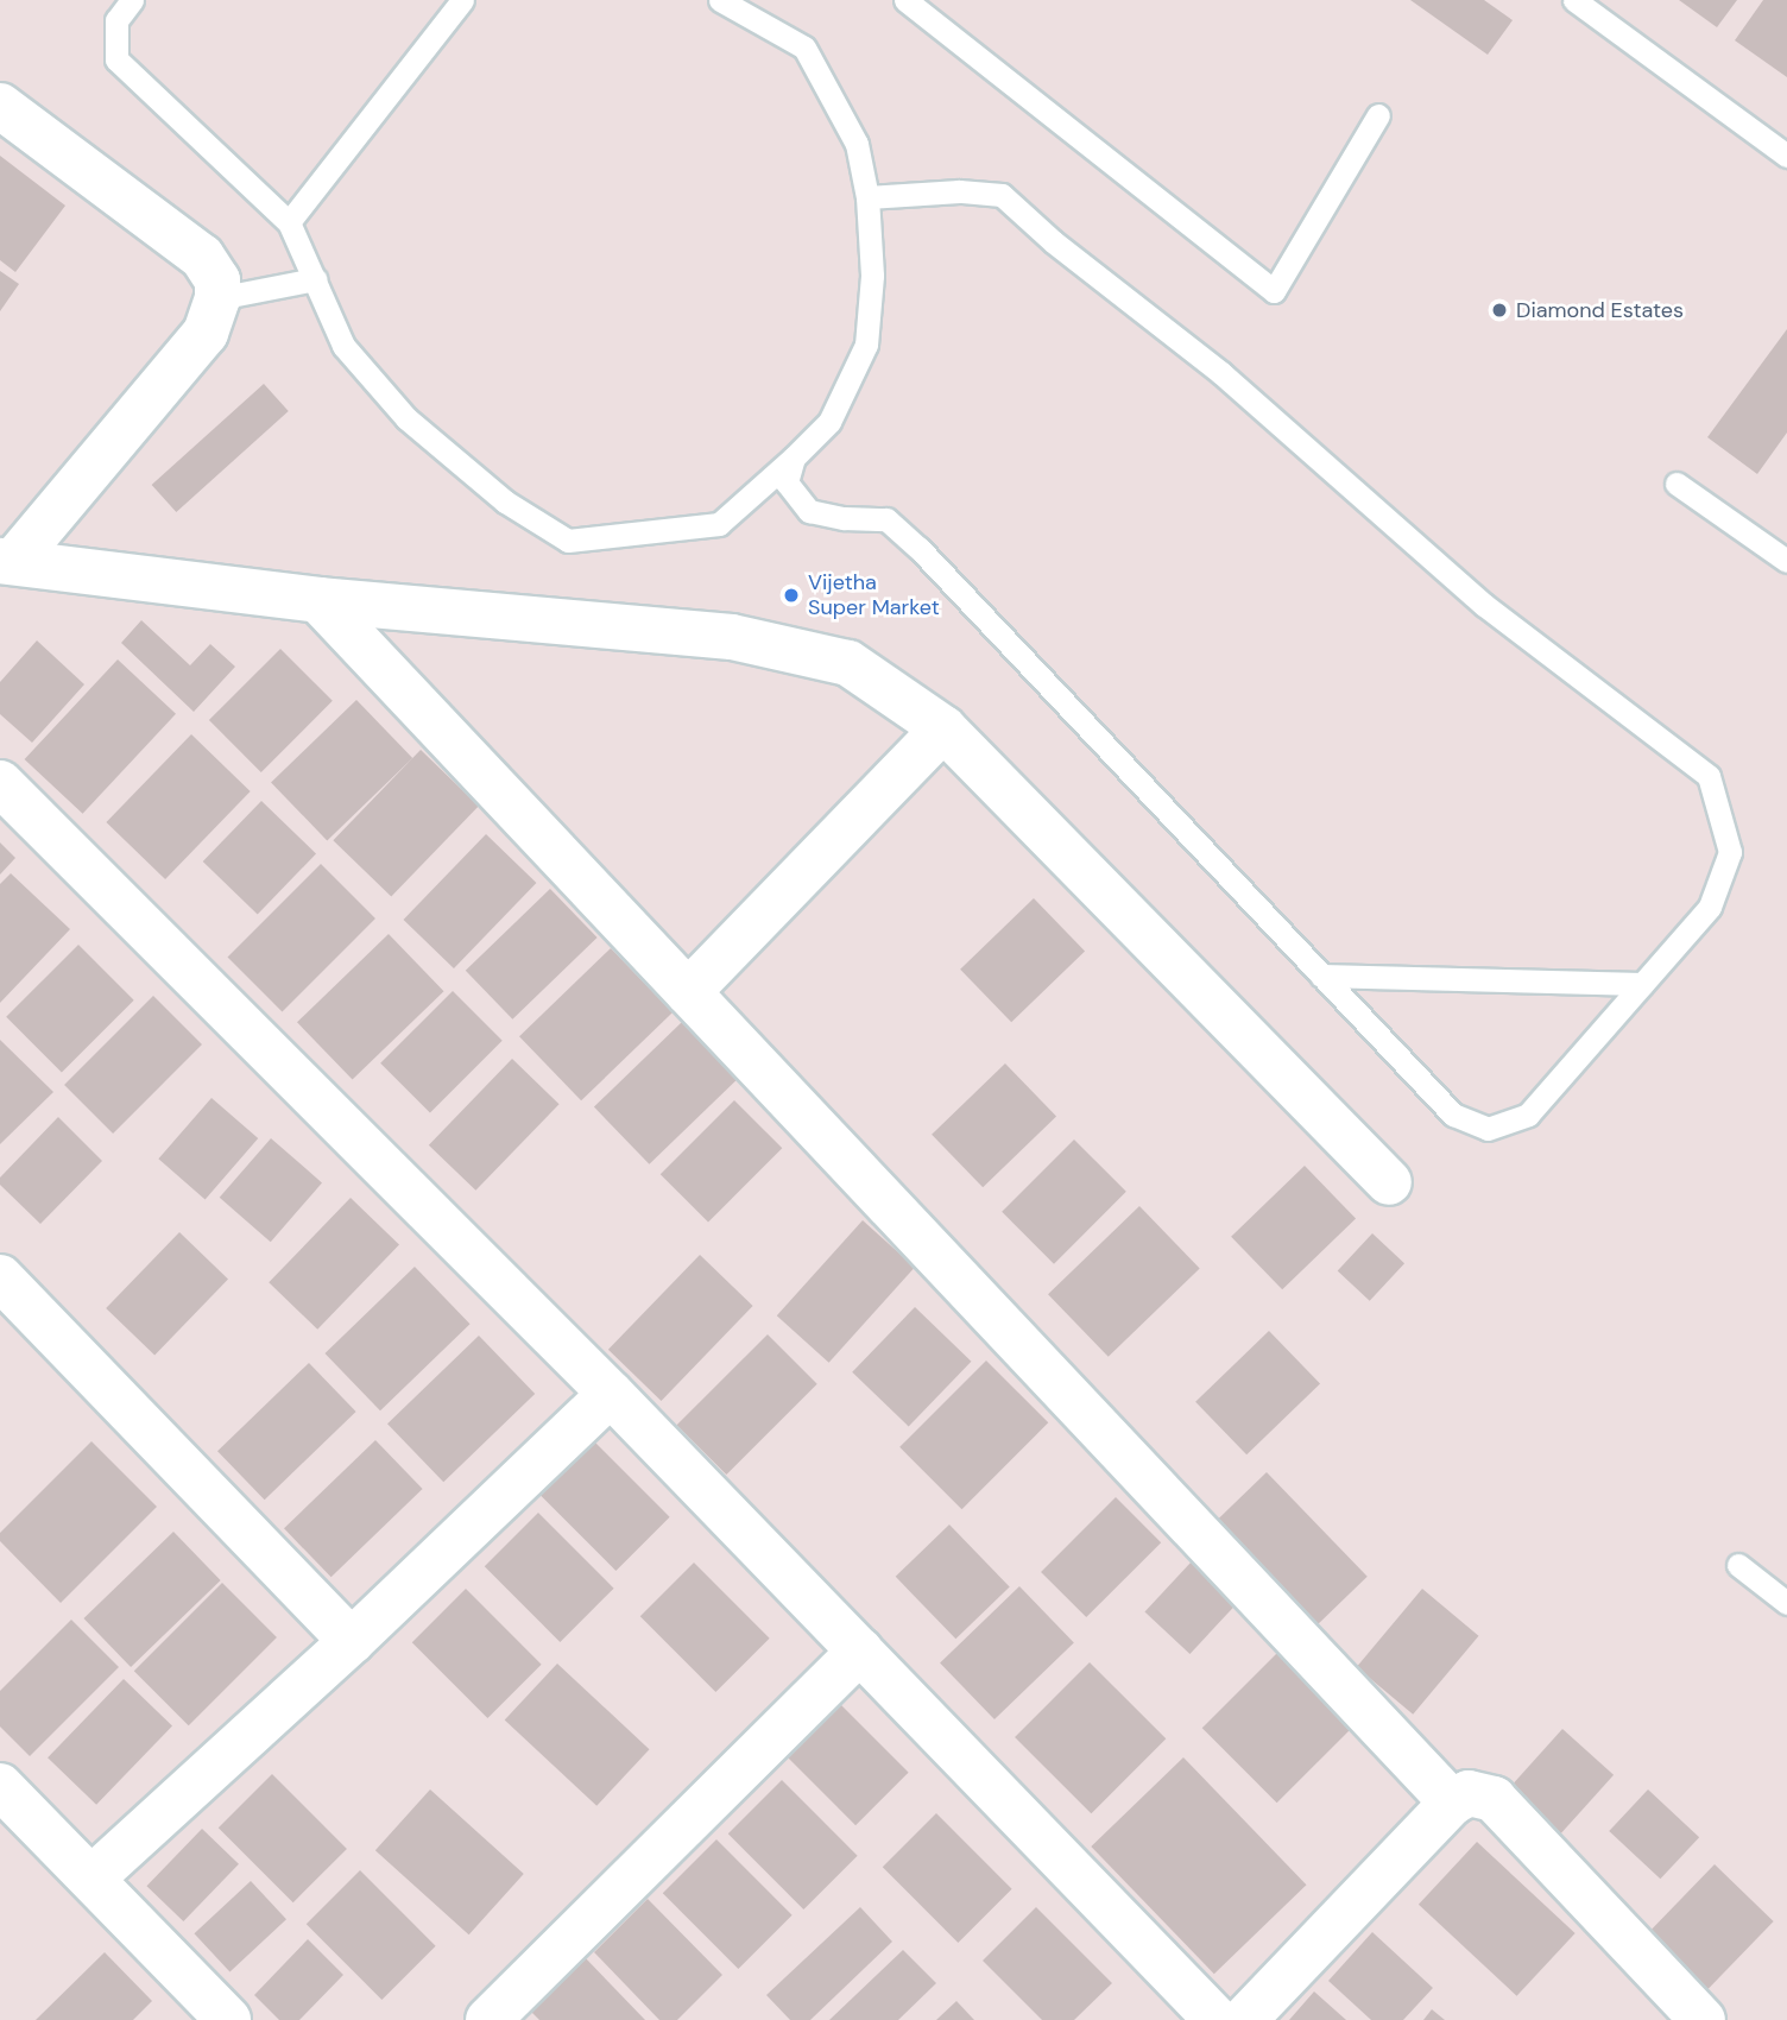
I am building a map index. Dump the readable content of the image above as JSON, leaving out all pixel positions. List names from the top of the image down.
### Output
{
  "places": ["Diamond Estates", "Vijetha Super Market"]
}
